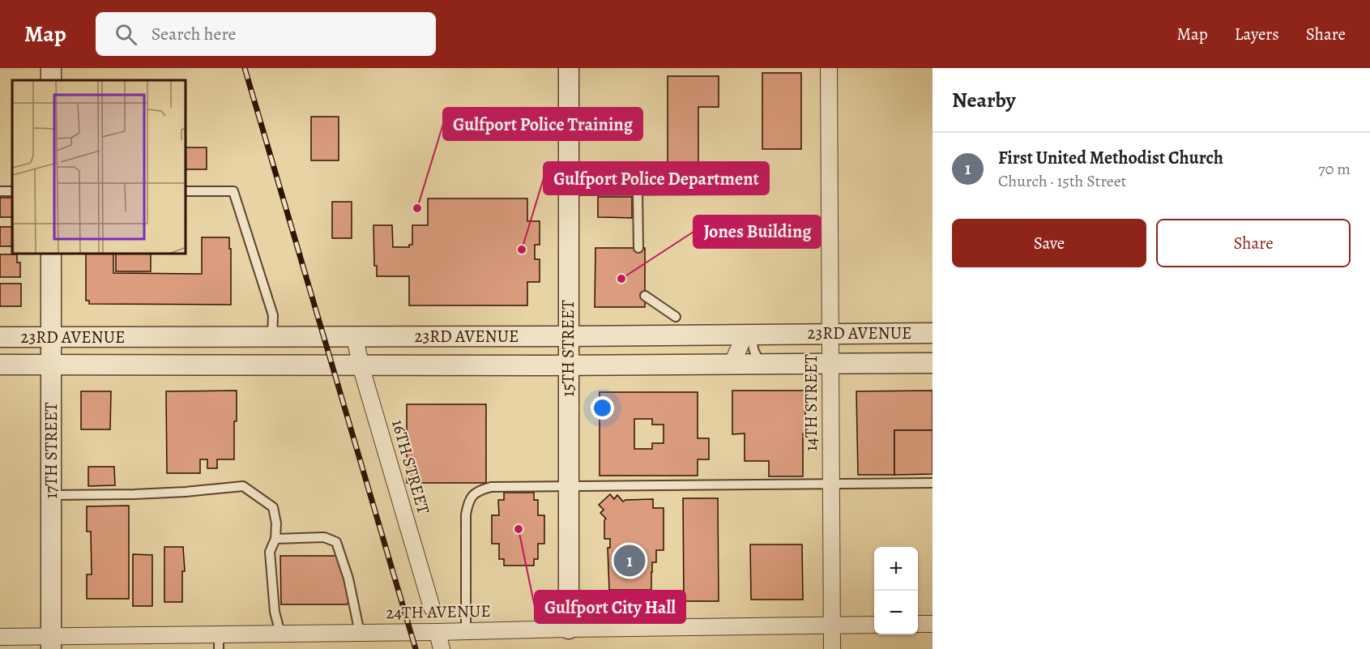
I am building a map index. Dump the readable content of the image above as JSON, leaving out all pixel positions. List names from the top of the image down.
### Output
{
  "streets": {
    "street": [
      "23RD AVENUE",
      "15TH STREET",
      "14TH STREET",
      "17TH STREET",
      "16TH STREET",
      "24TH AVENUE"
    ]
  },
  "crossings": [
    ["23RD AVENUE", "15TH STREET"],
    ["23RD AVENUE", "14TH STREET"],
    ["23RD AVENUE", "17TH STREET"],
    ["23RD AVENUE", "16TH STREET"],
    ["15TH STREET", "24TH AVENUE"],
    ["14TH STREET", "24TH AVENUE"],
    ["17TH STREET", "24TH AVENUE"]
  ],
  "places": [
    "Gulfport Police Training",
    "Gulfport Police Department",
    "Jones Building",
    "Gulfport City Hall"
  ],
  "page": {
    "header": "Map",
    "search": "Search here",
    "nav": ["Map", "Layers", "Share"],
    "heading": "Nearby",
    "list": [
      {
        "mark": "1",
        "name": "First United Methodist Church",
        "note": "Church · 15th Street",
        "value": "70 m"
      }
    ],
    "buttons": ["Save", "Share"],
    "pins": "1",
    "map_buttons": ["+", "−"]
  }
}
